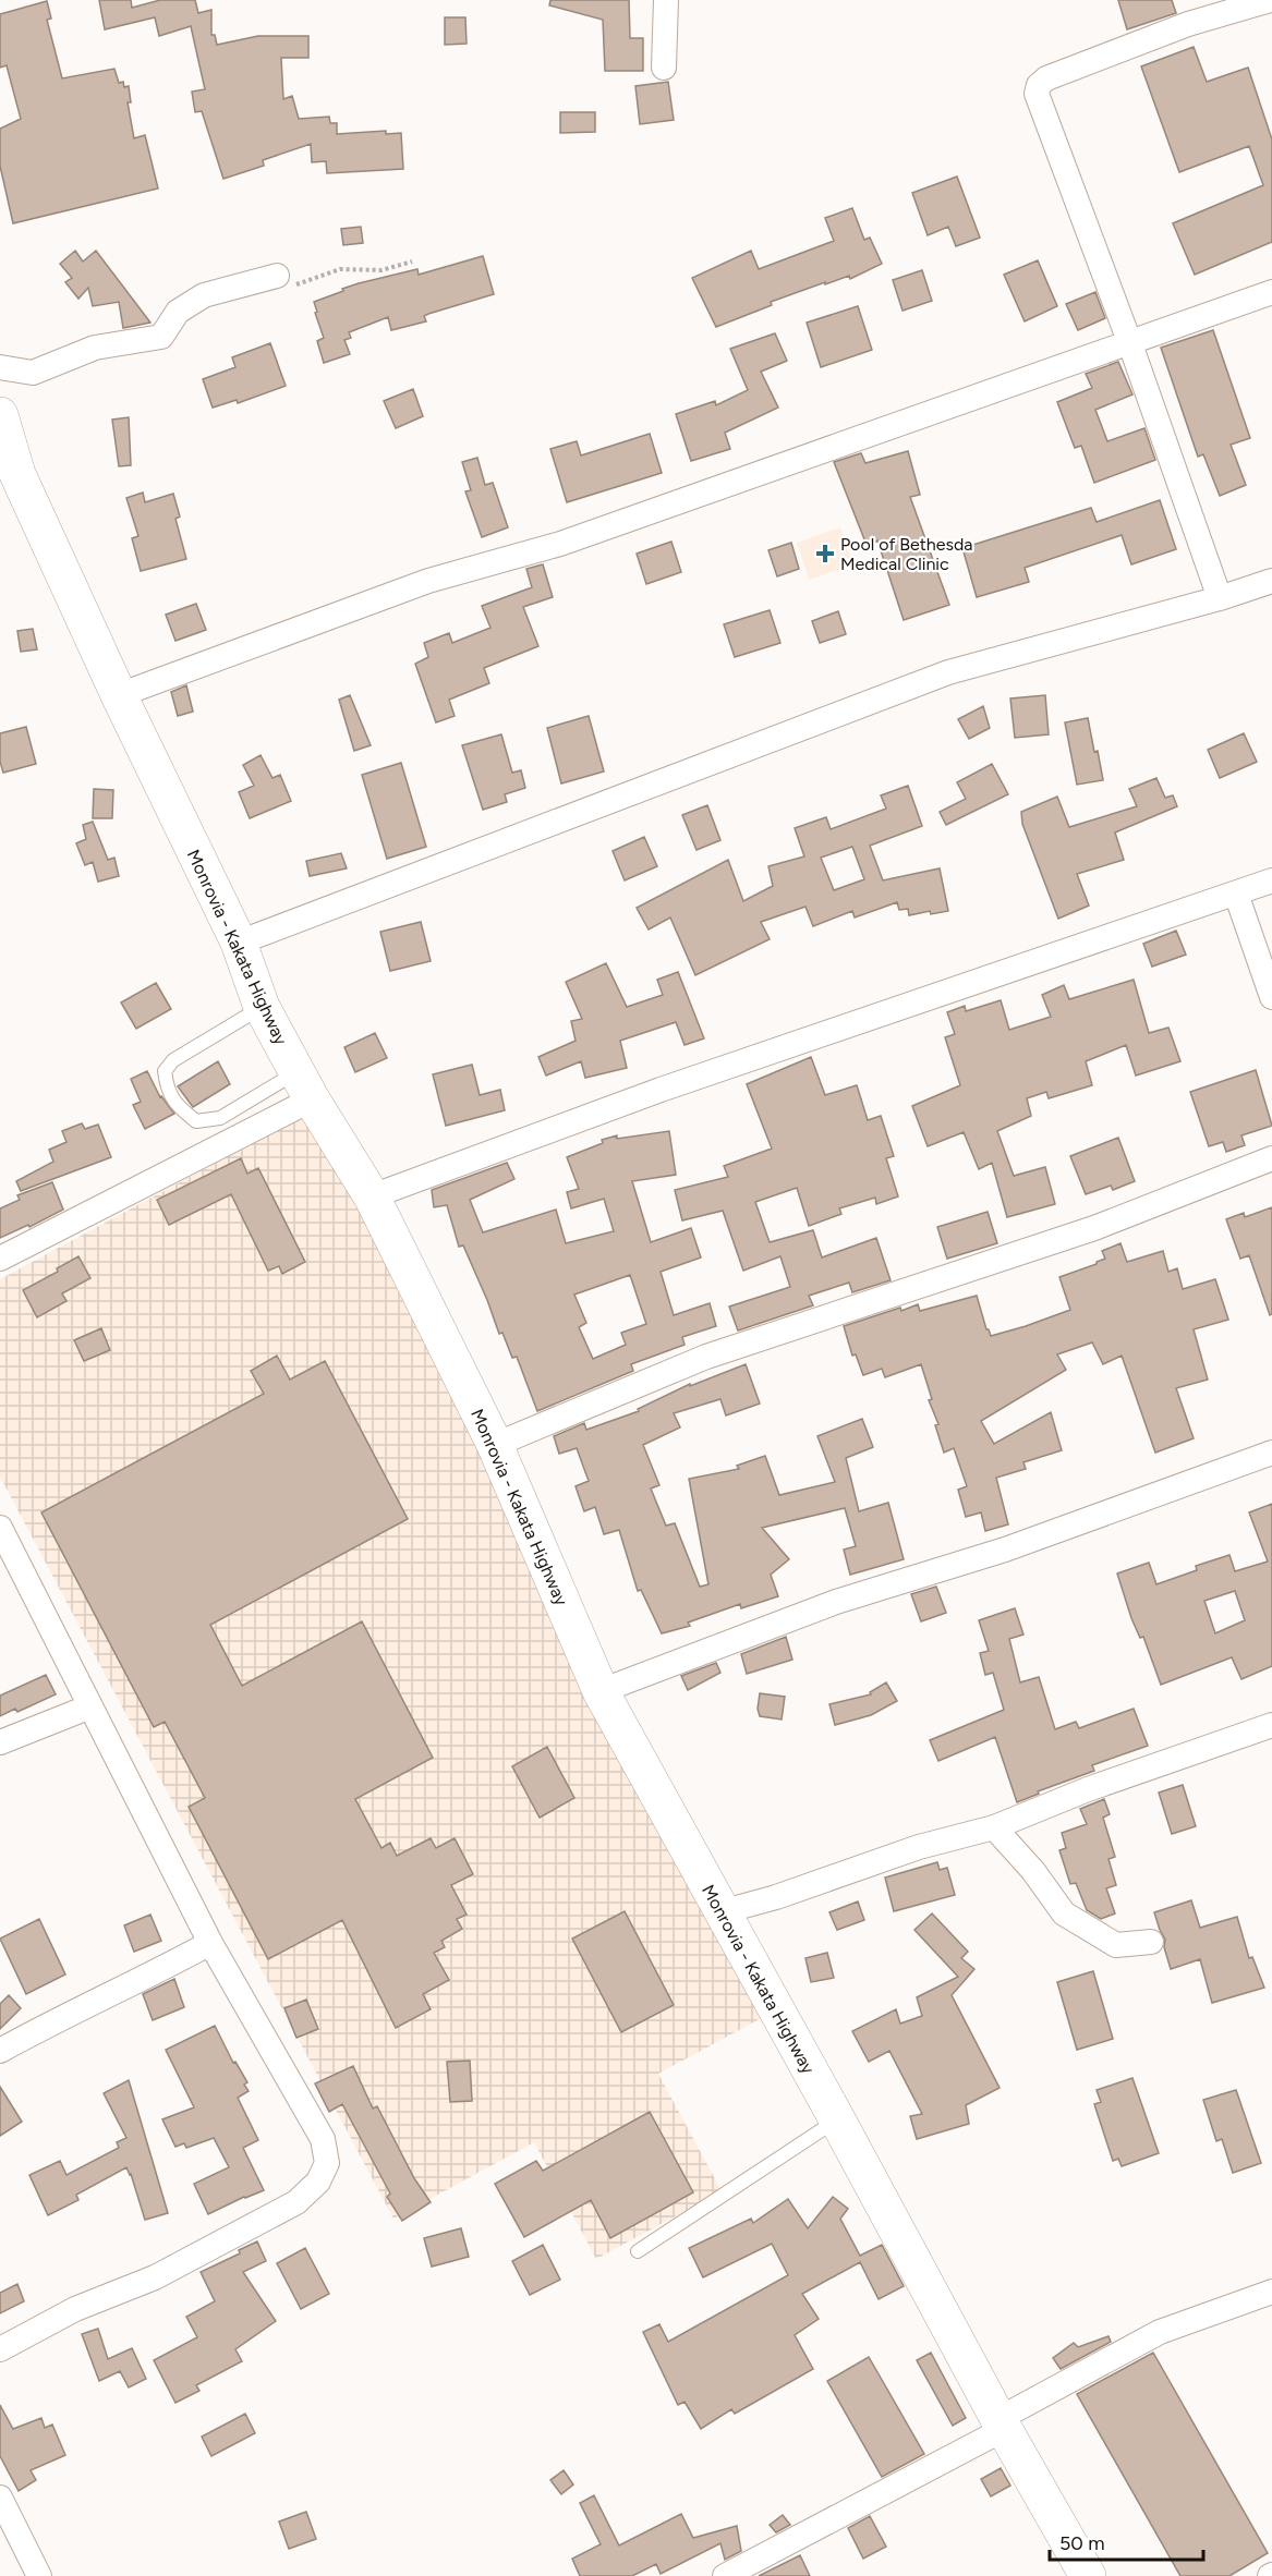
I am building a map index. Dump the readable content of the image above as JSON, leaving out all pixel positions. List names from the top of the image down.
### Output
{
  "streets": {
    "highway": ["Monrovia - Kakata Highway"]
  },
  "places": {
    "health": ["Pool of Bethesda Medical Clinic"]
  },
  "scale_bar": "50 m"
}
